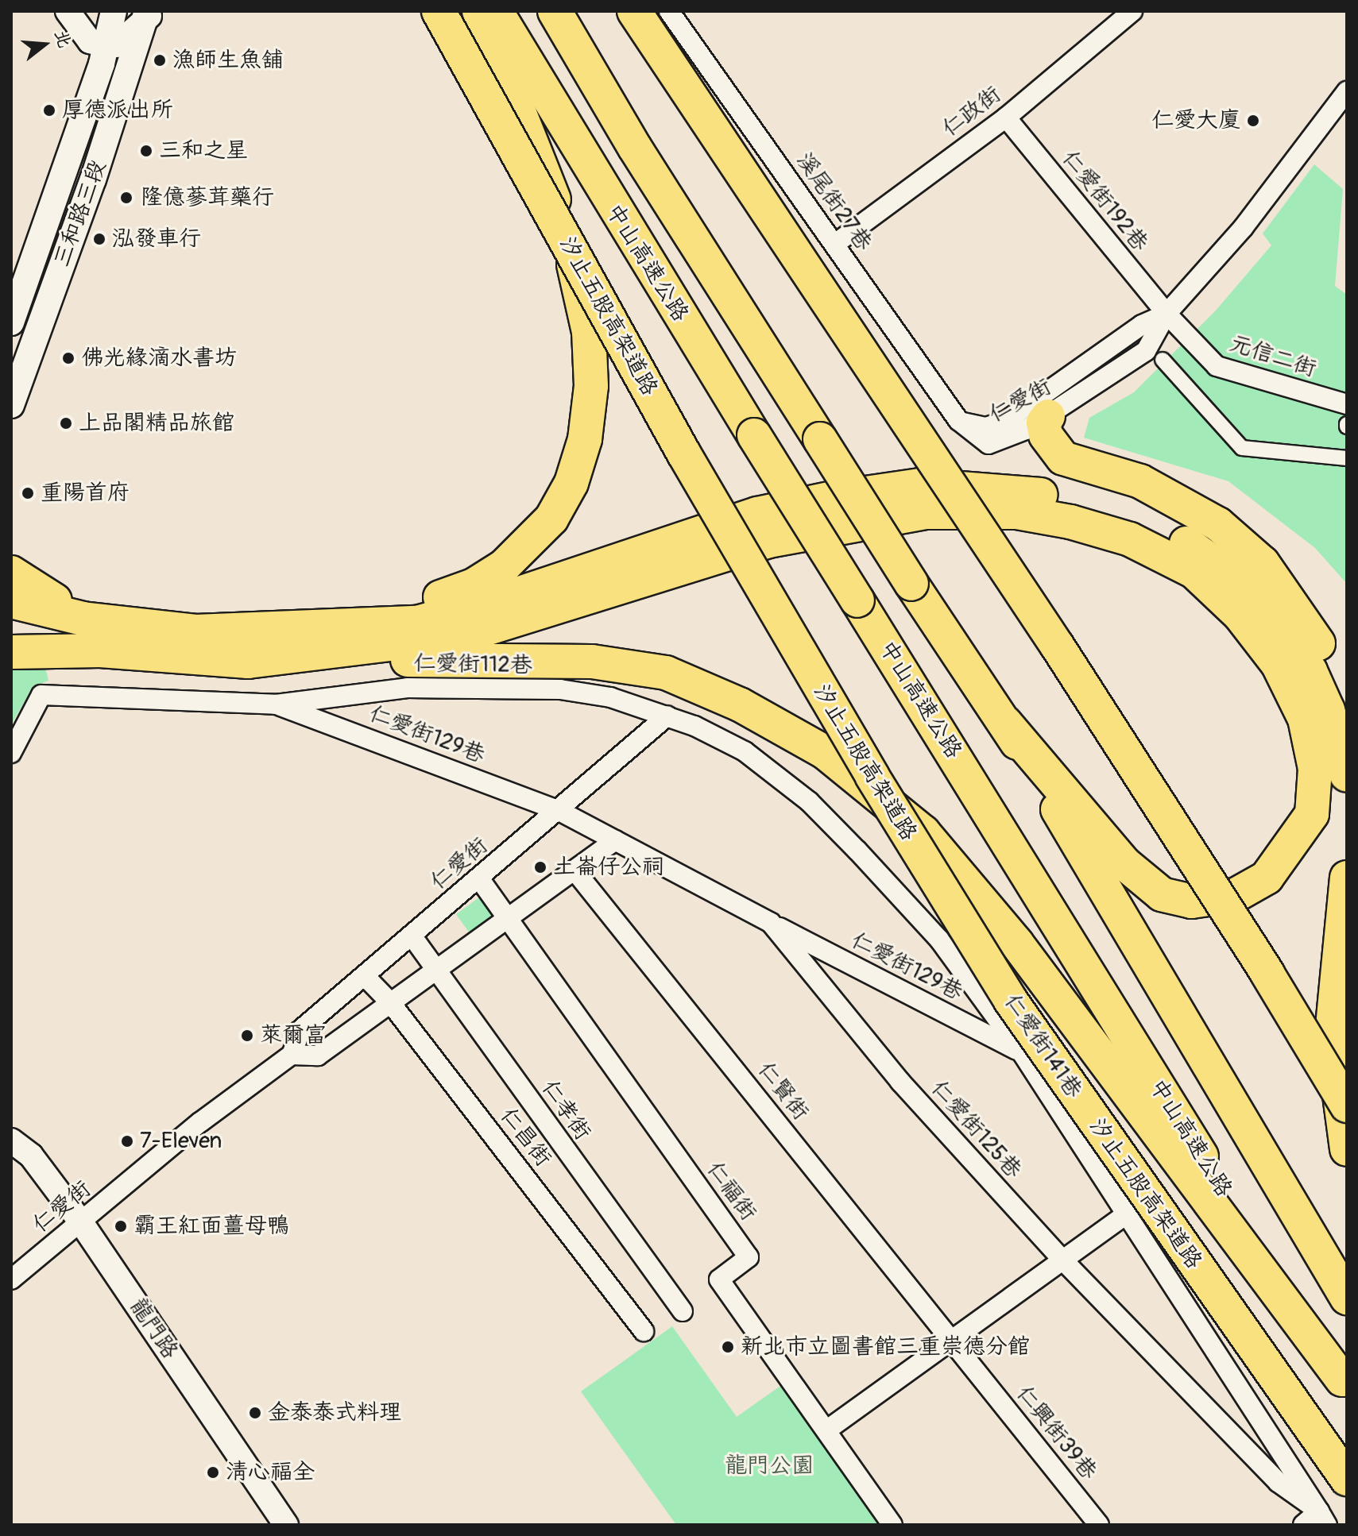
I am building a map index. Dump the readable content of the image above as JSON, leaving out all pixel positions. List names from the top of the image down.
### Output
{
  "streets": {
    "highway": ["中山高速公路", "汐止五股高架道路"],
    "main road": ["三和路三段"],
    "street": [
      "仁政街",
      "仁愛街192巷",
      "溪尾街27巷",
      "元信二街",
      "仁愛街",
      "仁愛街112巷",
      "仁愛街129巷",
      "仁愛街141巷",
      "仁賢街",
      "仁孝街",
      "仁愛街125巷",
      "仁昌街",
      "仁福街",
      "龍門路",
      "仁興街39巷"
    ]
  },
  "crossings": [
    ["仁政街", "仁愛街192巷"],
    ["仁政街", "溪尾街27巷"],
    ["仁愛街192巷", "元信二街"],
    ["仁愛街192巷", "仁愛街"],
    ["溪尾街27巷", "仁愛街"],
    ["元信二街", "仁愛街"],
    ["仁愛街", "仁愛街112巷"],
    ["仁愛街", "仁愛街129巷"],
    ["仁愛街", "仁愛街141巷"],
    ["仁愛街", "仁孝街"],
    ["仁愛街", "仁愛街125巷"],
    ["仁愛街", "仁昌街"],
    ["仁愛街", "仁福街"],
    ["仁愛街", "龍門路"],
    ["仁愛街112巷", "仁愛街129巷"],
    ["仁愛街112巷", "仁愛街141巷"],
    ["仁愛街129巷", "仁愛街141巷"],
    ["仁愛街129巷", "仁愛街125巷"],
    ["仁愛街141巷", "仁愛街125巷"],
    ["仁賢街", "仁興街39巷"]
  ],
  "parks": ["龍門公園"],
  "places": [
    "漁師生魚舖",
    "厚德派出所",
    "仁愛大廈",
    "三和之星",
    "隆億蔘茸藥行",
    "泓發車行",
    "佛光緣滴水書坊",
    "上品閣精品旅館",
    "重陽首府",
    "土崙仔公祠",
    "萊爾富",
    "7-Eleven",
    "霸王紅面薑母鴨",
    "新北市立圖書館三重崇德分館",
    "金泰泰式料理",
    "清心福全"
  ],
  "north": "right"
}
